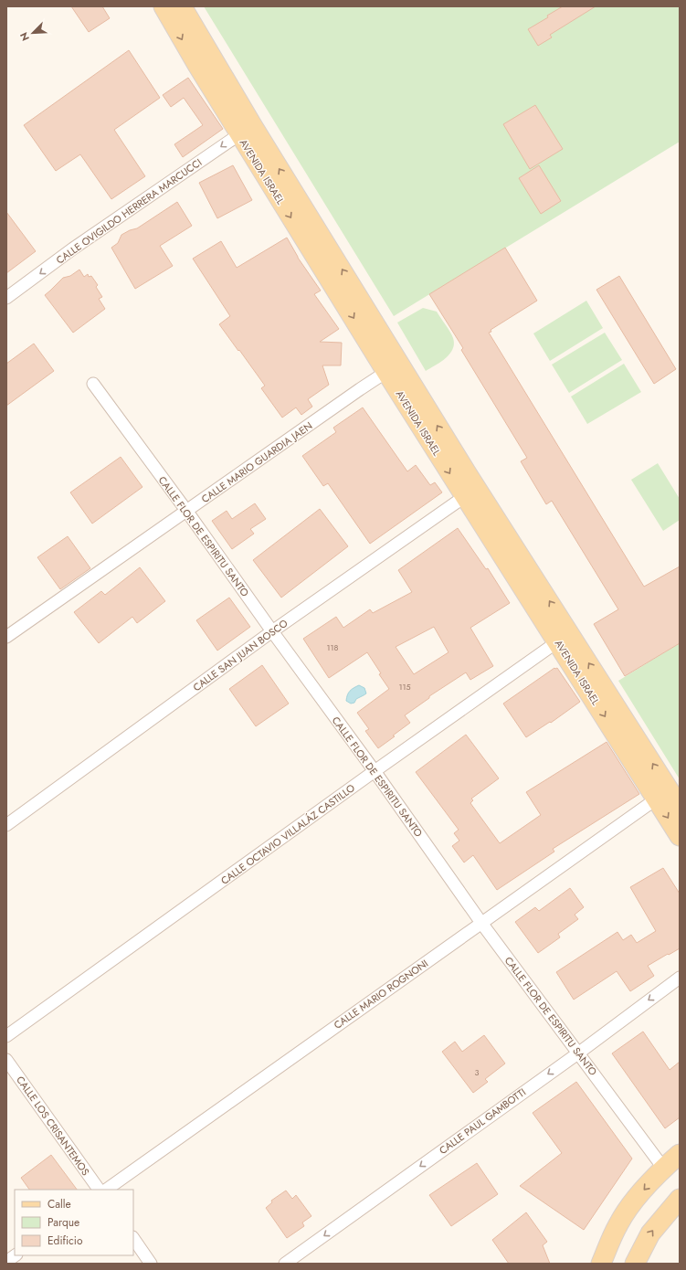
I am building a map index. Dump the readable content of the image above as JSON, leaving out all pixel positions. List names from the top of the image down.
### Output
{
  "streets": {
    "main road": ["AVENIDA ISRAEL"],
    "street": [
      "CALLE OVIGILDO HERRERA MARCUCCI",
      "CALLE MARIO GUARDIA JAEN",
      "CALLE FLOR DE ESPIRITU SANTO",
      "CALLE SAN JUAN BOSCO",
      "CALLE OCTAVIO VILLALÁZ CASTILLO",
      "CALLE MARIO ROGNONI",
      "CALLE PAUL GAMBOTTI",
      "CALLE LOS CRISANTEMOS"
    ]
  },
  "crossings": [
    ["AVENIDA ISRAEL", "CALLE OVIGILDO HERRERA MARCUCCI"],
    ["AVENIDA ISRAEL", "CALLE MARIO GUARDIA JAEN"],
    ["AVENIDA ISRAEL", "CALLE SAN JUAN BOSCO"],
    ["AVENIDA ISRAEL", "CALLE OCTAVIO VILLALÁZ CASTILLO"],
    ["AVENIDA ISRAEL", "CALLE MARIO ROGNONI"],
    ["CALLE MARIO GUARDIA JAEN", "CALLE FLOR DE ESPIRITU SANTO"],
    ["CALLE FLOR DE ESPIRITU SANTO", "CALLE SAN JUAN BOSCO"],
    ["CALLE FLOR DE ESPIRITU SANTO", "CALLE OCTAVIO VILLALÁZ CASTILLO"],
    ["CALLE FLOR DE ESPIRITU SANTO", "CALLE MARIO ROGNONI"],
    ["CALLE FLOR DE ESPIRITU SANTO", "CALLE PAUL GAMBOTTI"]
  ],
  "one_way": ["CALLE OVIGILDO HERRERA MARCUCCI", "CALLE PAUL GAMBOTTI"],
  "house_numbers": ["118", "115", "3"],
  "legend": ["Calle", "Parque", "Edificio"],
  "north": "bottom left"
}
